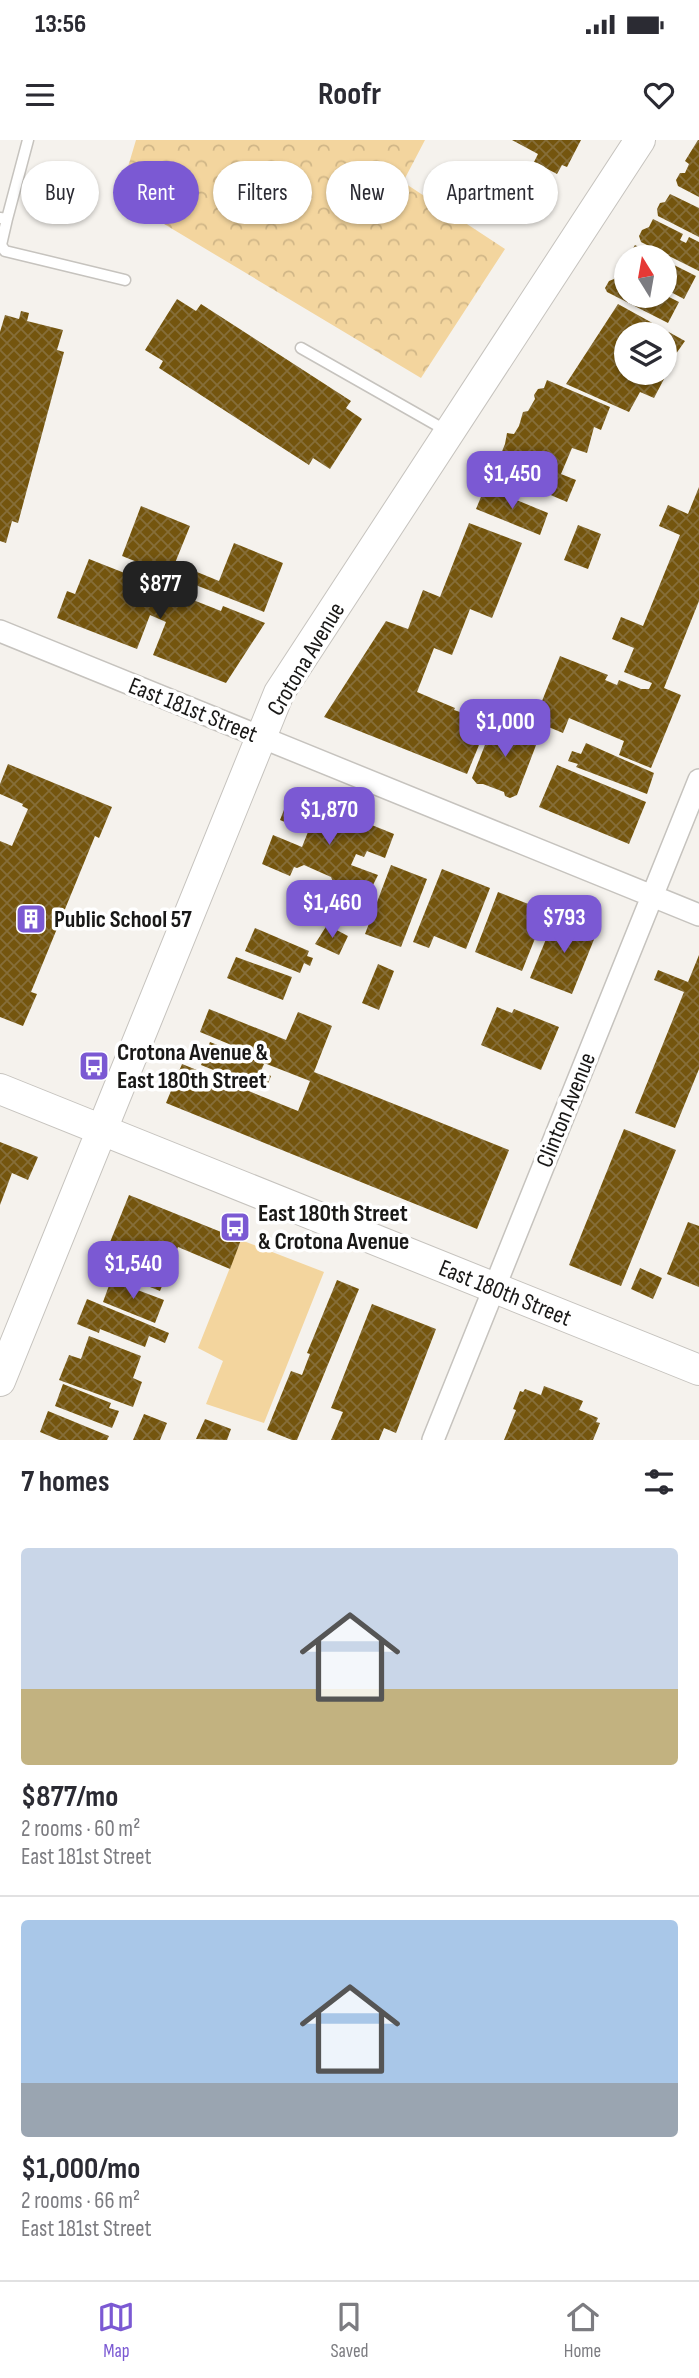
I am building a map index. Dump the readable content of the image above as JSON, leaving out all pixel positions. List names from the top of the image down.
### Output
{
  "streets": {
    "street": [
      "Crotona Avenue",
      "East 181st Street",
      "Clinton Avenue",
      "East 180th Street"
    ]
  },
  "crossings": [
    ["Crotona Avenue", "East 181st Street"],
    ["Crotona Avenue", "East 180th Street"],
    ["East 181st Street", "Clinton Avenue"],
    ["Clinton Avenue", "East 180th Street"]
  ],
  "places": {
    "building": ["Public School 57"],
    "bus stop": ["Crotona Avenue & East 180th Street", "East 180th Street & Crotona Avenue"]
  },
  "north": "top",
  "page": {
    "status": "13:56",
    "header": "Roofr",
    "chip": [
      "Buy",
      "Rent",
      "Filters",
      "New",
      "Apartment"
    ],
    "price": [
      "$1,450",
      "$877",
      "$1,000",
      "$1,870",
      "$1,460",
      "$793",
      "$1,540"
    ],
    "heading": "7 homes",
    "list": [
      {
        "name": "$877/mo",
        "note": "2 rooms · 60 m² · East 181st Street"
      },
      {
        "name": "$1,000/mo",
        "note": "2 rooms · 66 m² · East 181st Street"
      }
    ],
    "tabs": ["Map", "Saved", "Home"]
  }
}
